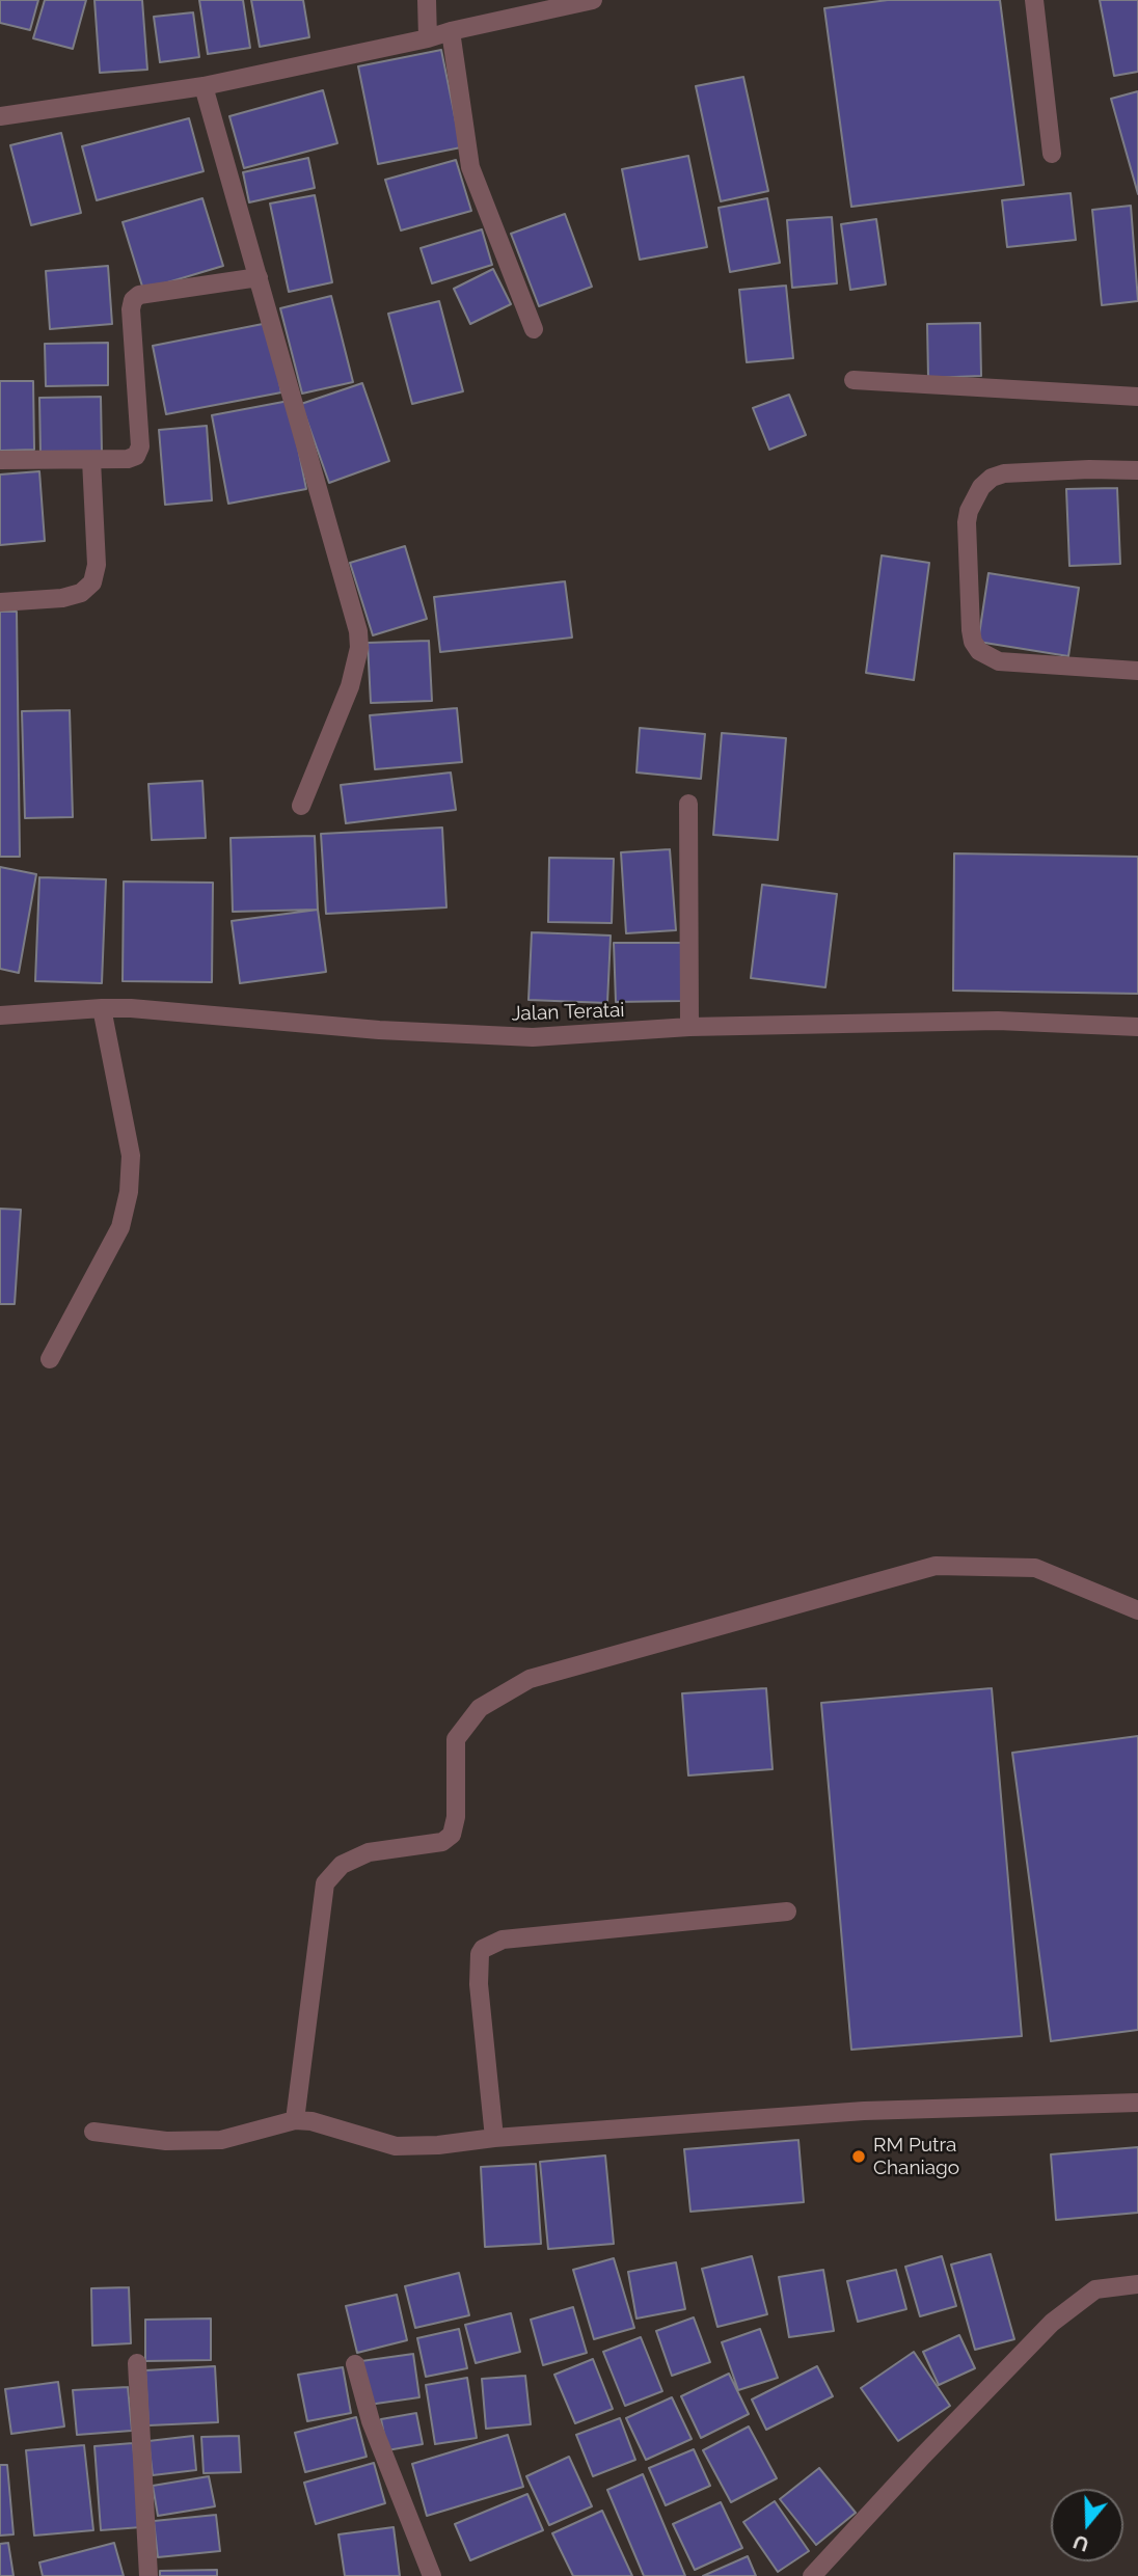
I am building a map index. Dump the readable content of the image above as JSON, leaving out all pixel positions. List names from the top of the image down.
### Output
{
  "streets": {
    "street": ["Jalan Teratai"]
  },
  "places": ["RM Putra Chaniago"],
  "north": "bottom"
}
